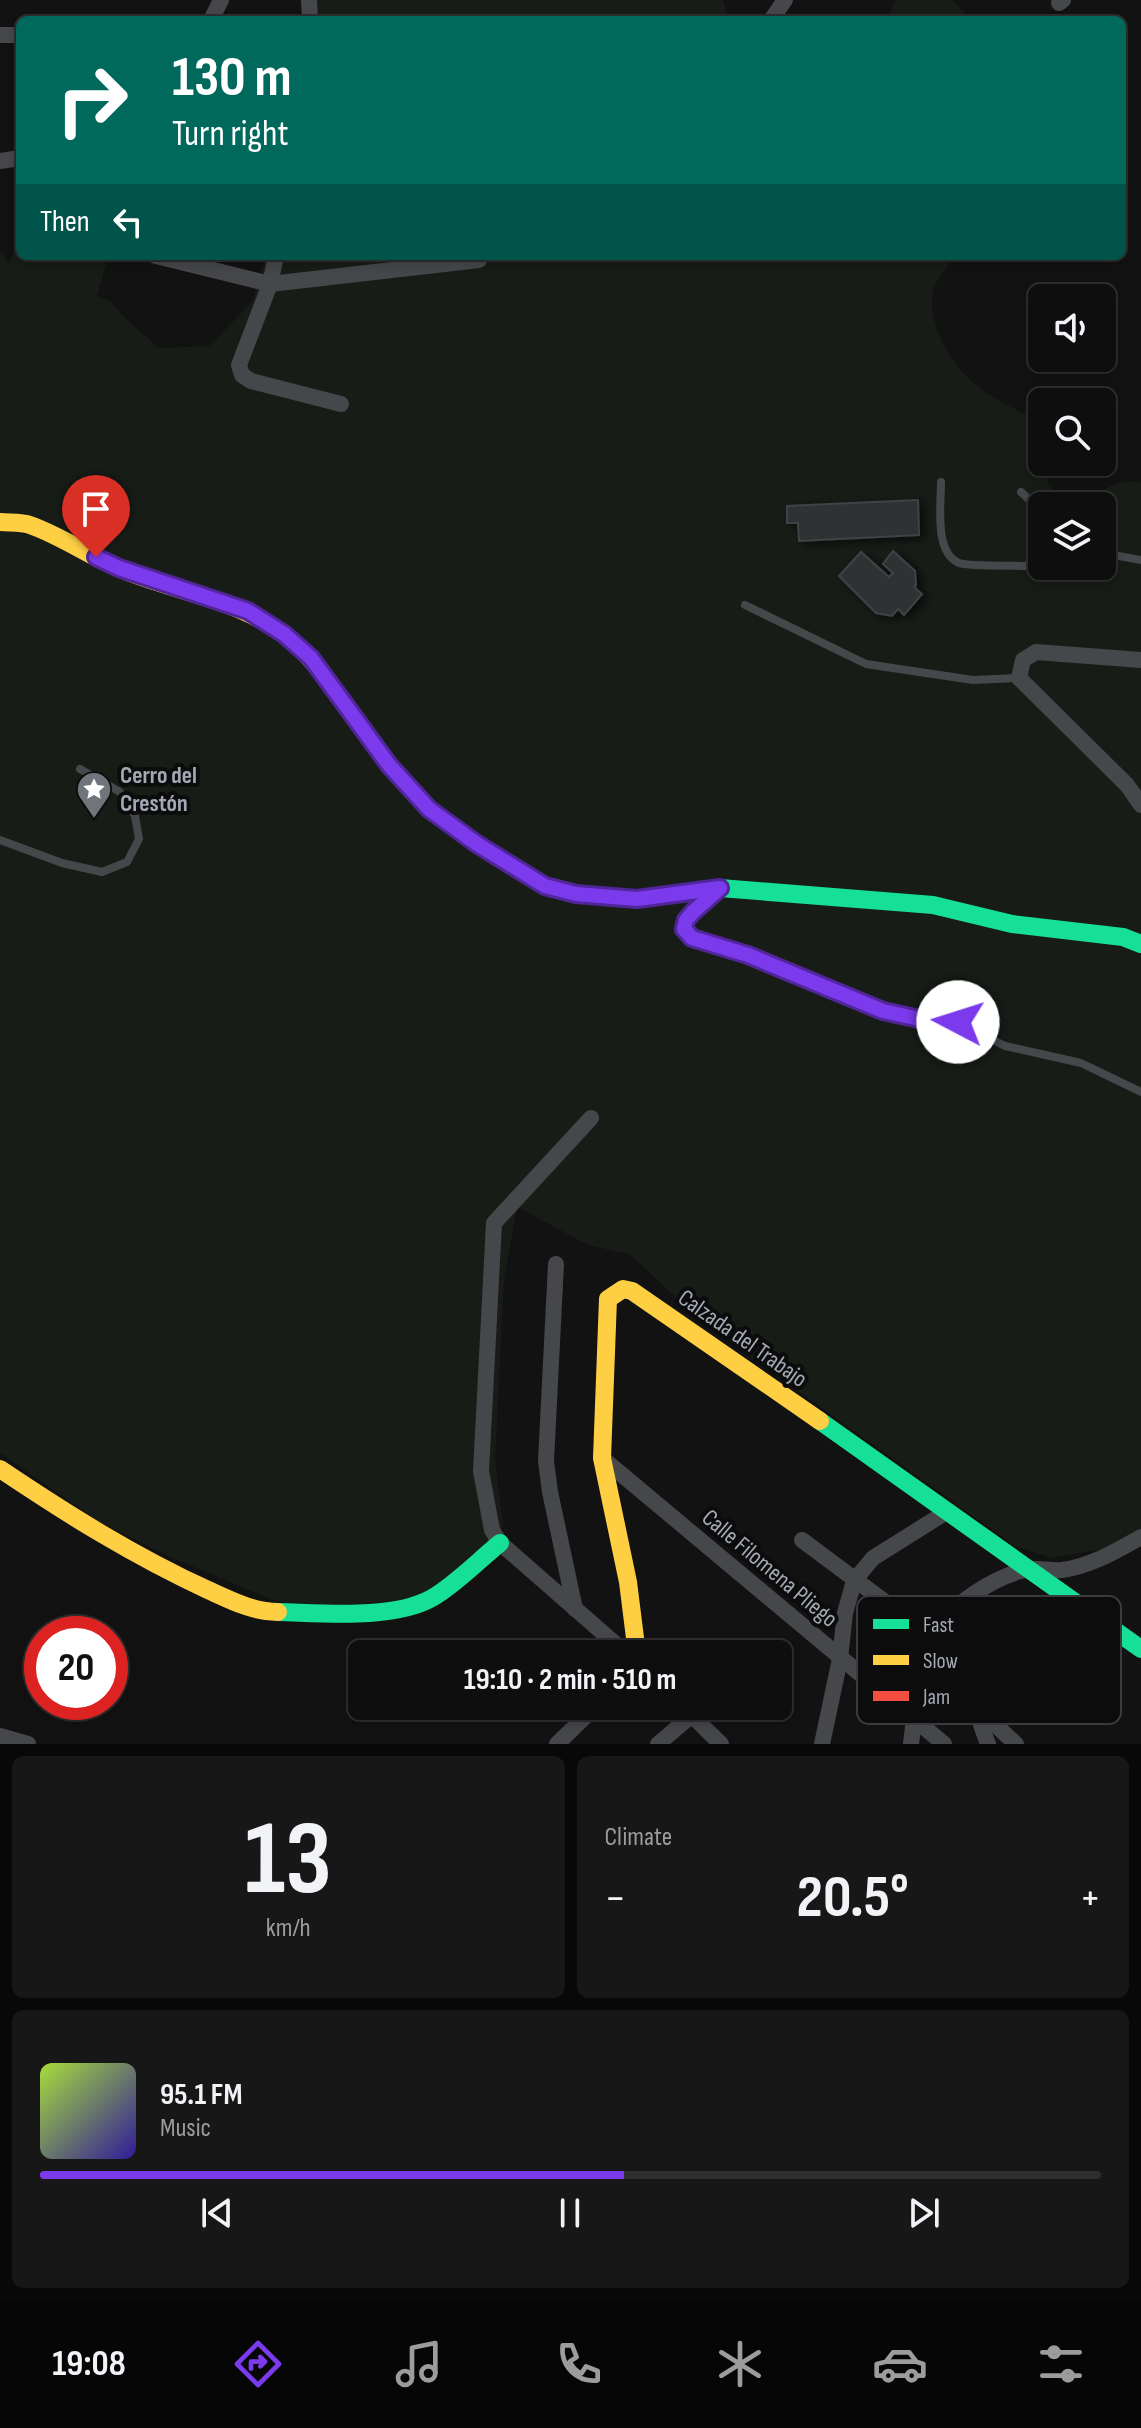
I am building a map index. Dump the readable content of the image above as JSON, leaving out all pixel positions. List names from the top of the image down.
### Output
{
  "streets": {
    "street": ["Calzada del Trabajo", "Calle Filomena Pliego"]
  },
  "crossings": [
    ["Calzada del Trabajo", "Calle Filomena Pliego"]
  ],
  "places": {
    "place": ["Cerro del Crestón"]
  },
  "legend": ["Fast", "Slow", "Jam"],
  "page": {
    "turn": ["130 m", "Turn right"],
    "then": "Then",
    "limit": "20",
    "trip": "19:10 · 2 min · 510 m",
    "tile": [
      ["13", "km/h"],
      "Climate"
    ],
    "heat": ["−", "20.5°", "+"],
    "song": ["95.1 FM", "Music"],
    "tabs": "19:08"
  }
}
